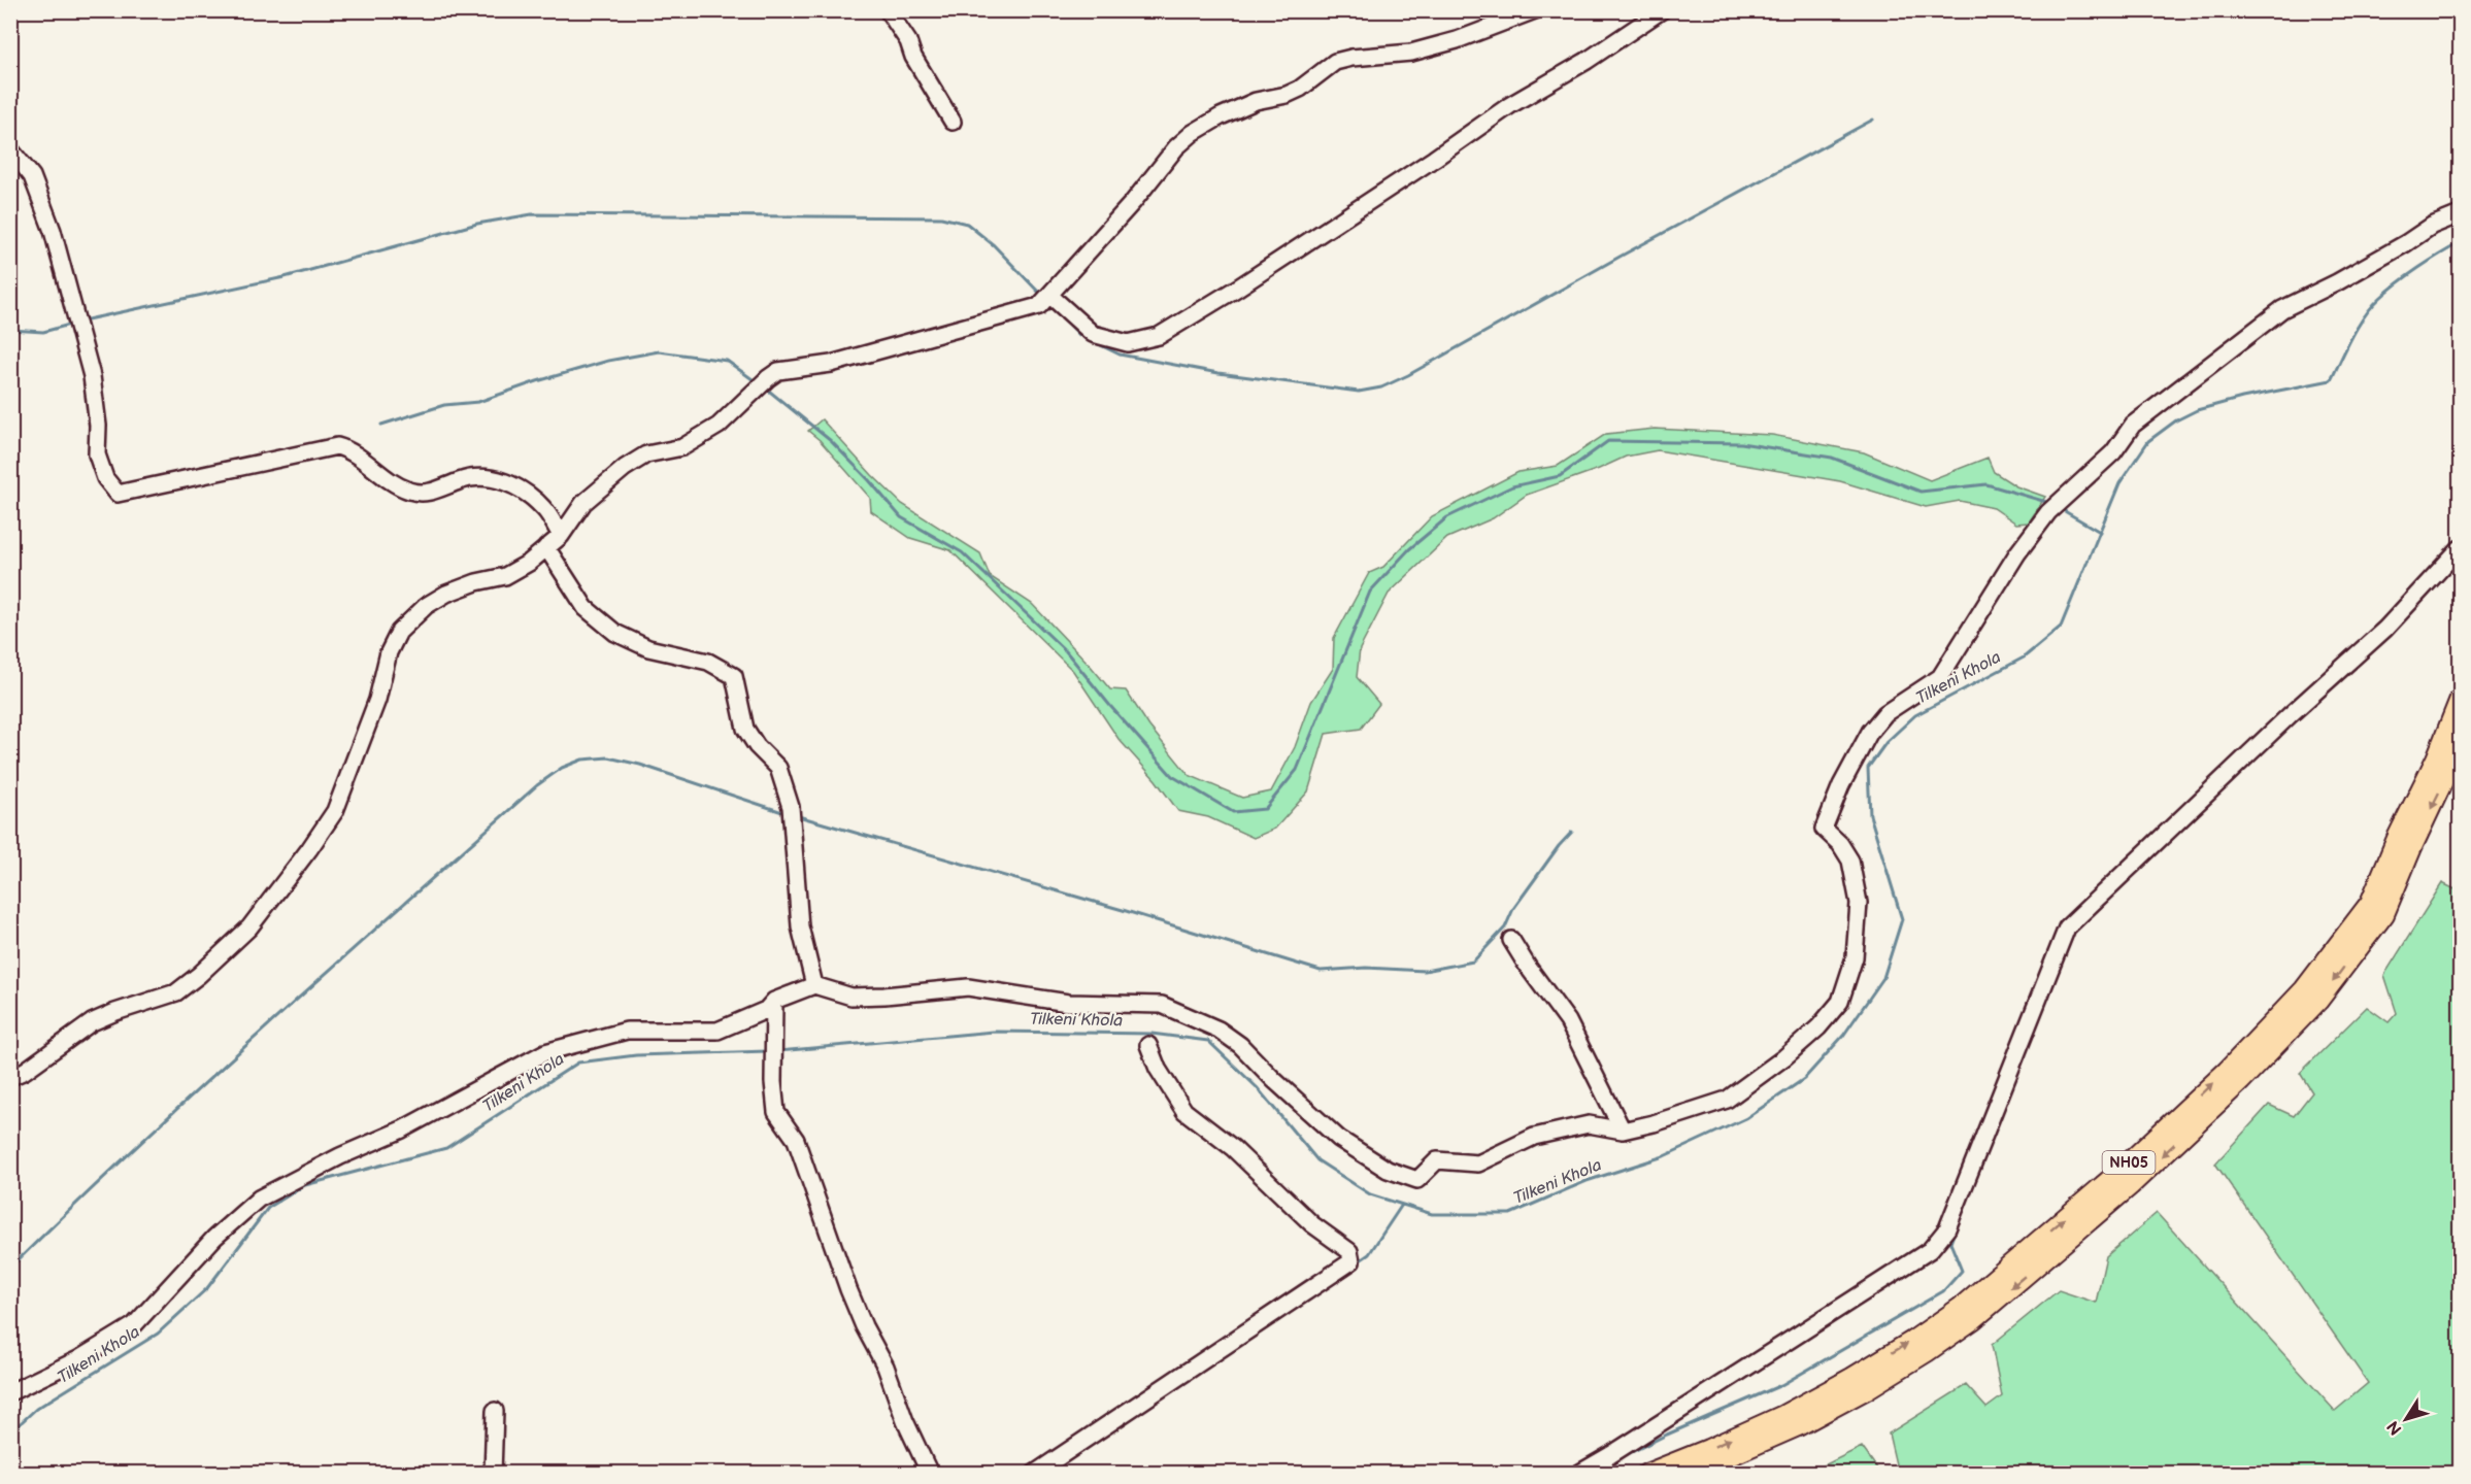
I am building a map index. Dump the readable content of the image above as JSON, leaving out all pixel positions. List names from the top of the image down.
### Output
{
  "streets": {
    "main road": ["NH05"]
  },
  "water": ["Tilkeni Khola"],
  "north": "bottom left"
}
